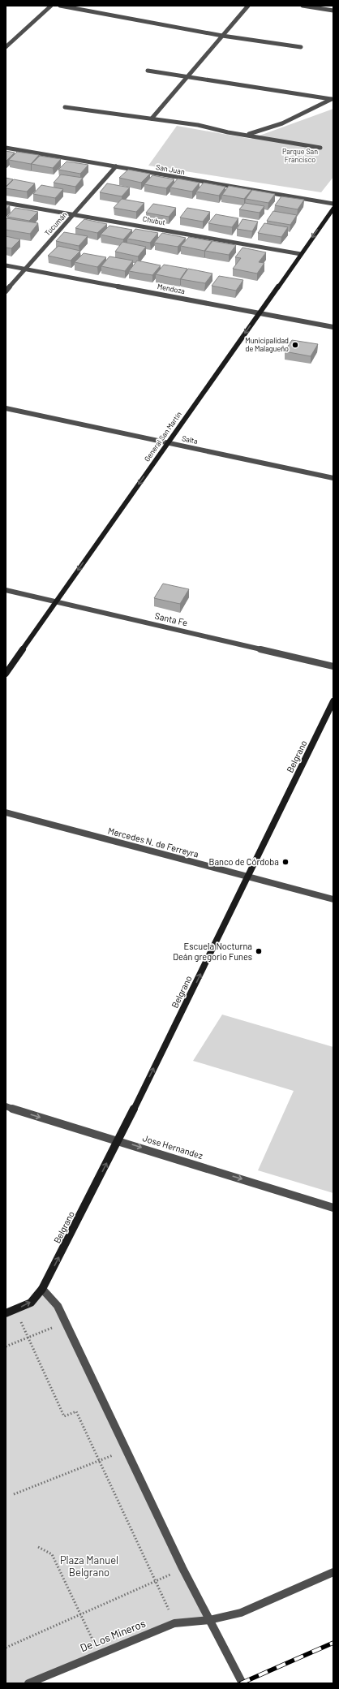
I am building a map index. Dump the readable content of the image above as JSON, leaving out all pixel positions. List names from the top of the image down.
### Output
{
  "streets": {
    "main road": ["General San Martín", "Belgrano"],
    "street": [
      "San Juan",
      "Chubut",
      "Tucumán",
      "Mendoza",
      "Salta",
      "Santa Fe",
      "Mercedes N. de Ferreyra",
      "Jose Hernandez",
      "De Los Mineros"
    ]
  },
  "crossings": [
    ["San Juan", "Tucumán"],
    ["Chubut", "Tucumán"],
    ["Chubut", "General San Martín"],
    ["Tucumán", "Mendoza"],
    ["Mendoza", "General San Martín"],
    ["General San Martín", "Salta"],
    ["General San Martín", "Santa Fe"],
    ["Belgrano", "Mercedes N. de Ferreyra"],
    ["Belgrano", "Jose Hernandez"]
  ],
  "one_way": ["General San Martín", "Belgrano", "Jose Hernandez"],
  "parks": ["Parque San Francisco", "Plaza Manuel Belgrano"],
  "places": ["Municipalidad de Malagueño", "Banco de Córdoba", "Escuela Nocturna Deán gregorio Funes"]
}
